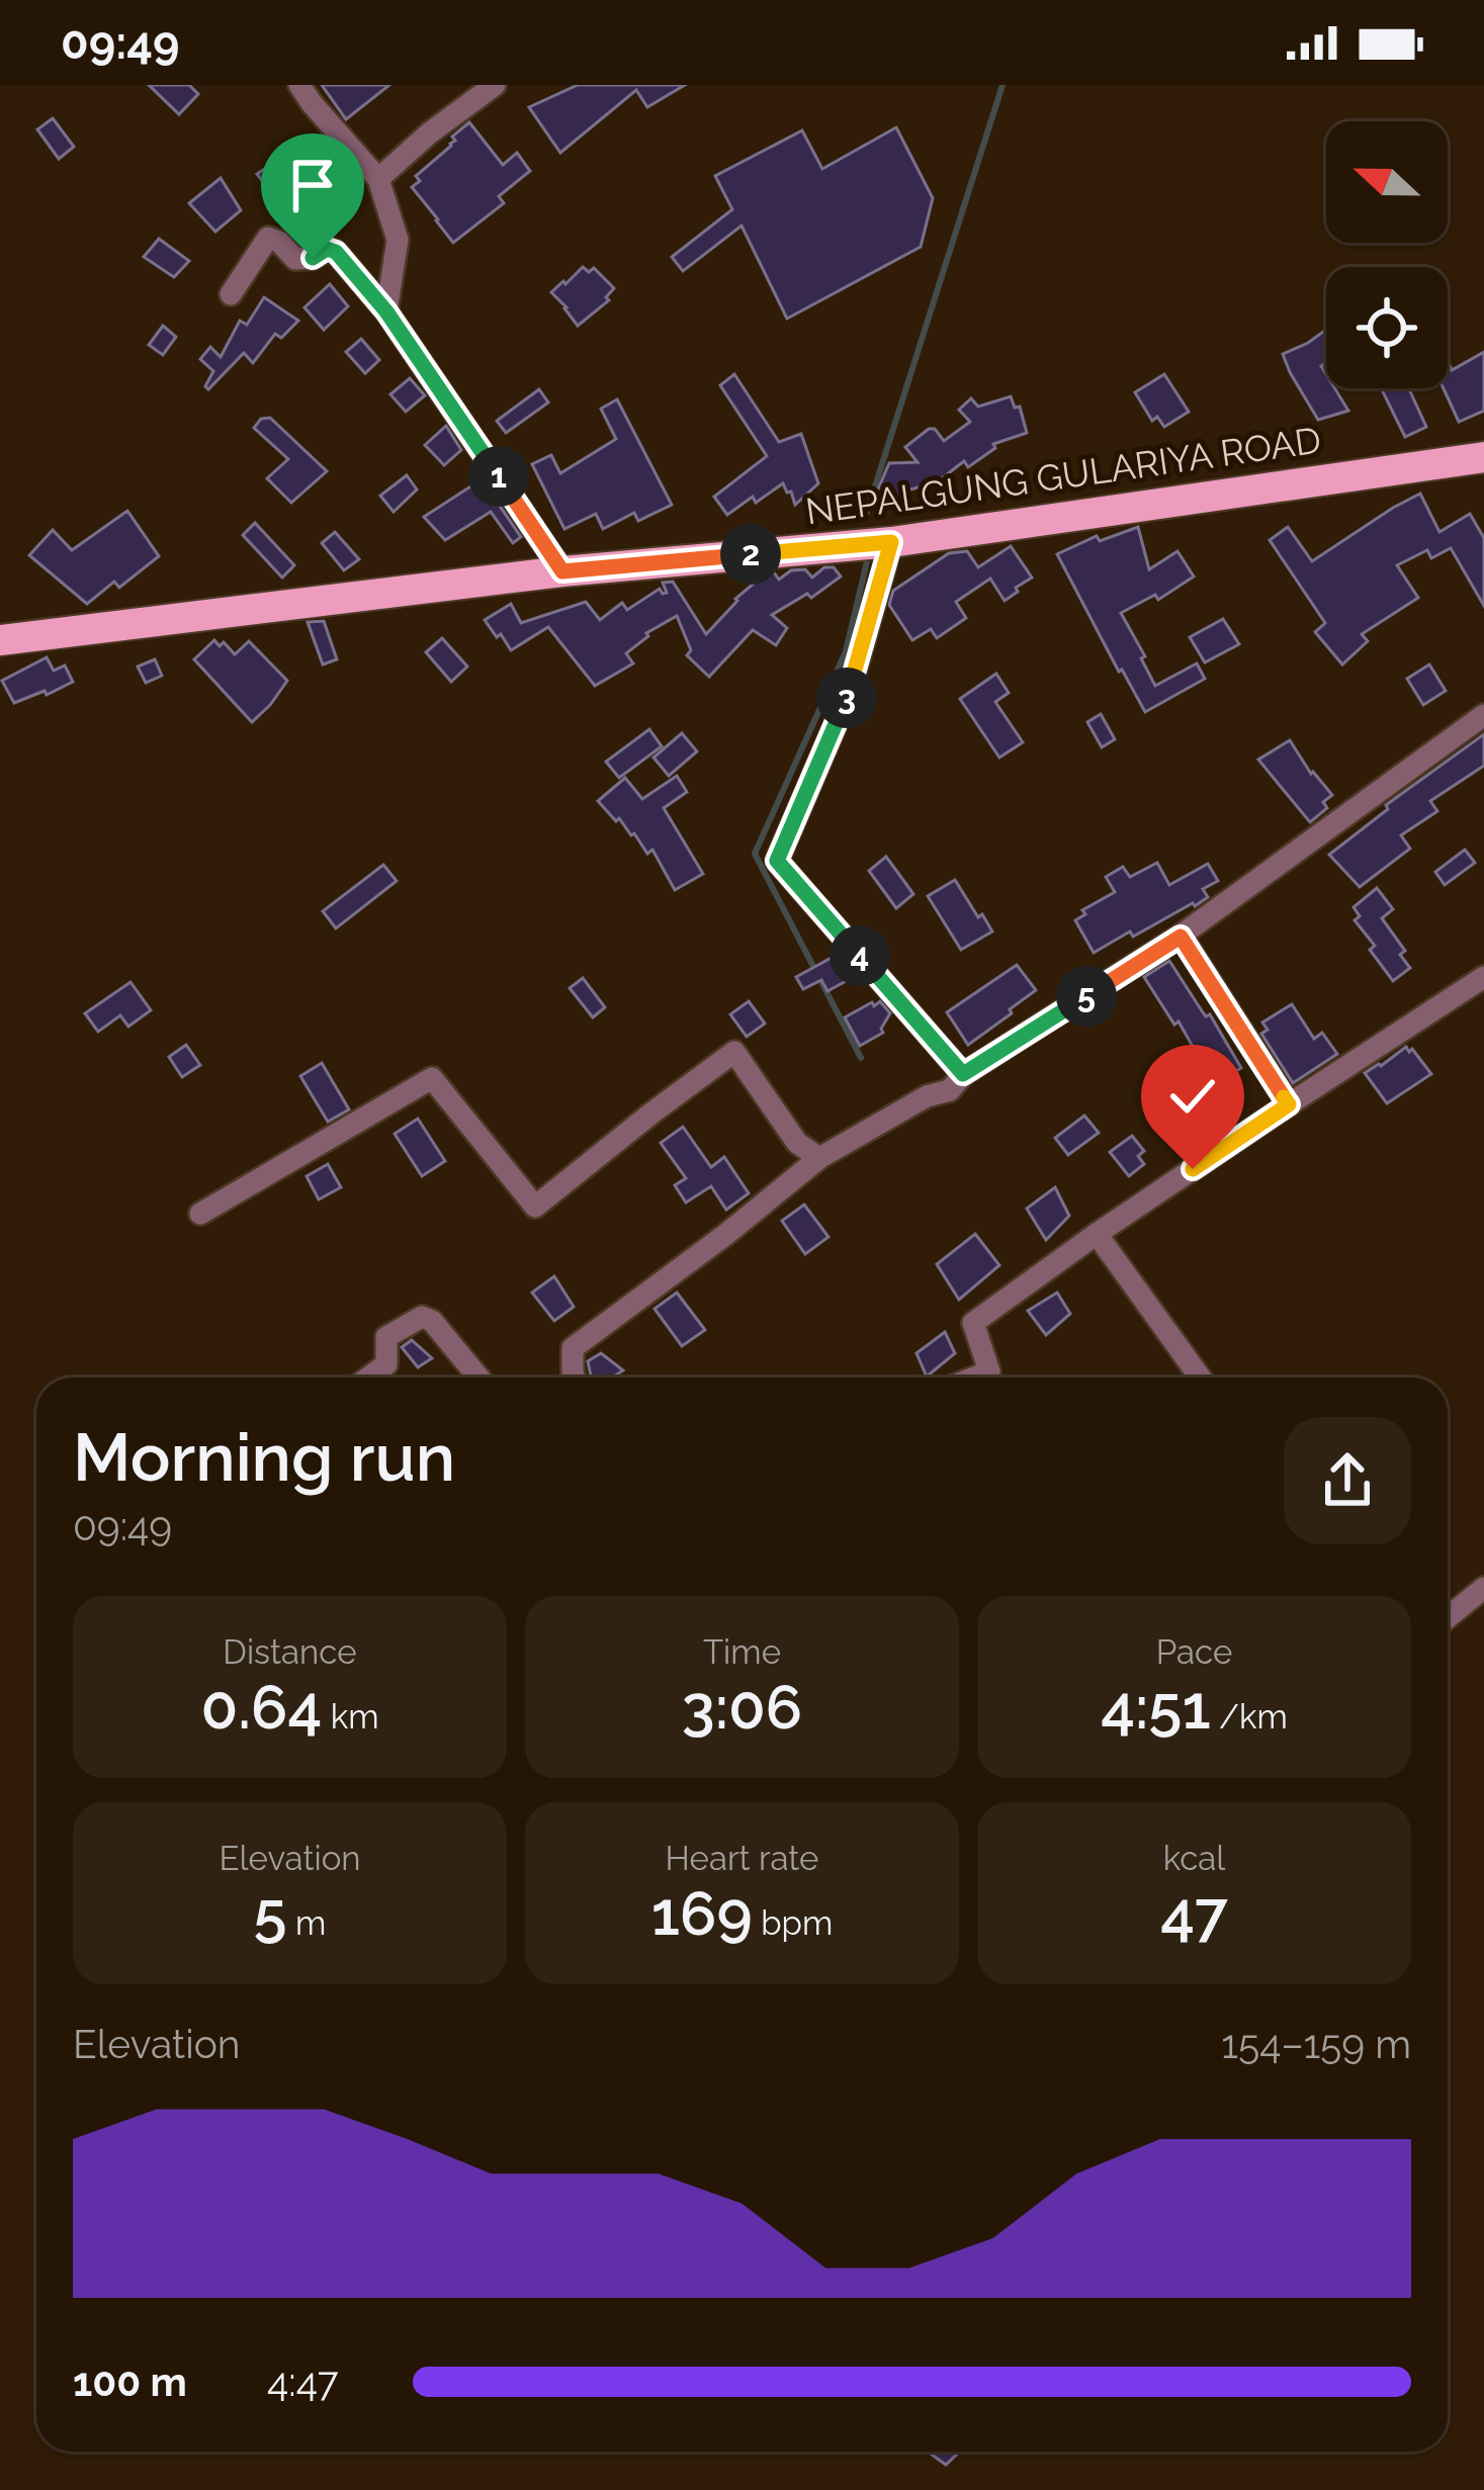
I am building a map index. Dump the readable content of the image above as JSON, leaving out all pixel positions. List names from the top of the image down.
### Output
{
  "streets": {
    "main road": ["NEPALGUNG GULARIYA ROAD"]
  },
  "north": "left",
  "page": {
    "status": "09:49",
    "pins": [
      "1",
      "2",
      "3",
      "4",
      "5"
    ],
    "heading": ["Morning run", "09:49"],
    "stats": [
      ["Distance", "0.64 km"],
      ["Time", "3:06"],
      ["Pace", "4:51 /km"],
      ["Elevation", "5 m"],
      ["Heart rate", "169 bpm"],
      ["kcal", "47"]
    ],
    "chart": ["Elevation", "154–159 m"],
    "list": [
      {
        "name": "100 m",
        "note": "4:47"
      }
    ]
  }
}
